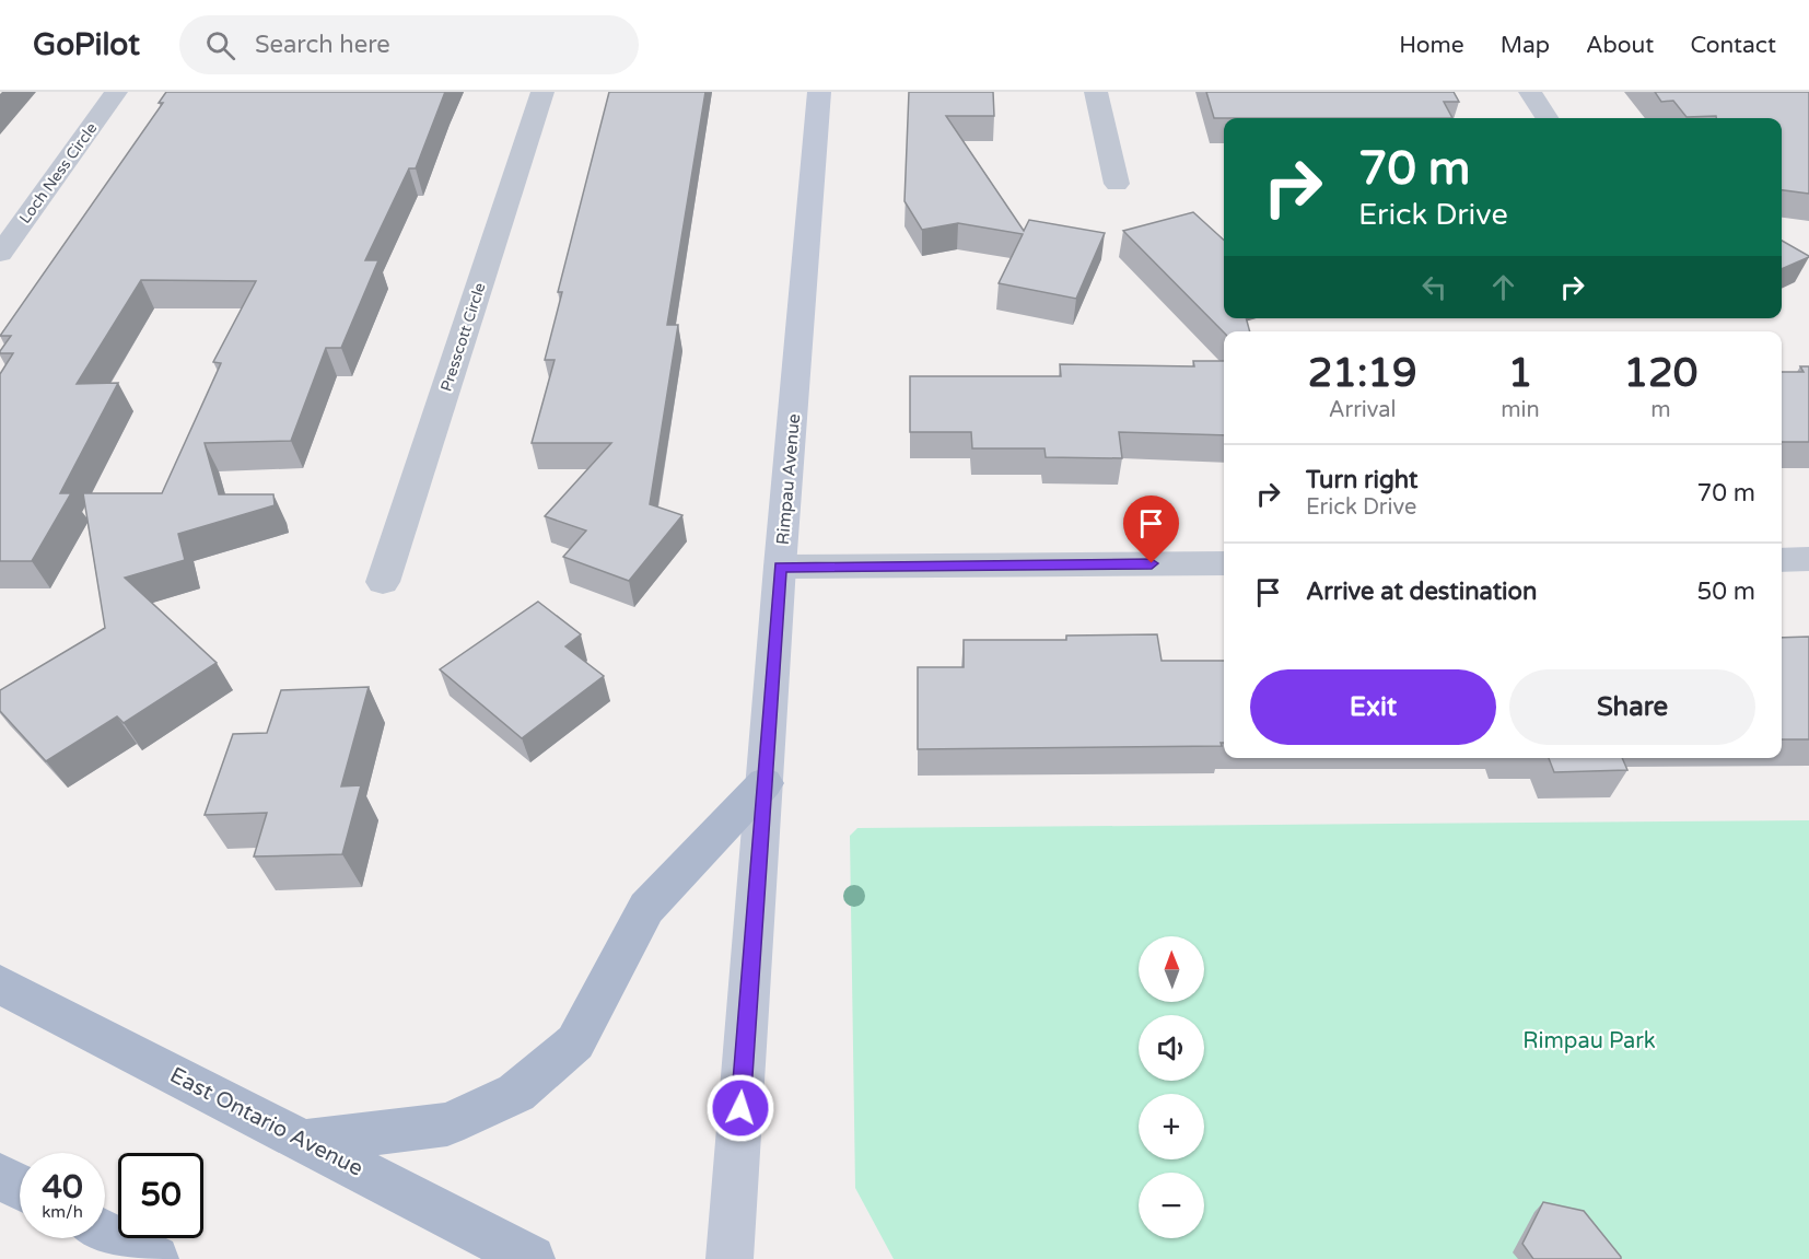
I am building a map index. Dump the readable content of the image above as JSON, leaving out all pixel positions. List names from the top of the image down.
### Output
{
  "streets": {
    "main road": ["Rimpau Avenue", "East Ontario Avenue"],
    "street": ["Loch Ness Circle", "Presscott Circle"]
  },
  "parks": ["Rimpau Park"],
  "north": "top",
  "page": {
    "header": "GoPilot",
    "search": "Search here",
    "nav": [
      "Home",
      "Map",
      "About",
      "Contact"
    ],
    "turn": ["70 m", "Erick Drive"],
    "eta": [
      "21:19",
      "Arrival",
      "1",
      "min",
      "120",
      "m"
    ],
    "list": [
      {
        "name": "Turn right",
        "note": "Erick Drive",
        "value": "70 m"
      },
      {
        "name": "Arrive at destination",
        "value": "50 m"
      }
    ],
    "buttons": ["Exit", "Share"],
    "map_buttons": ["+", "−"],
    "speed": "40 km/h",
    "limit": "50"
  }
}
